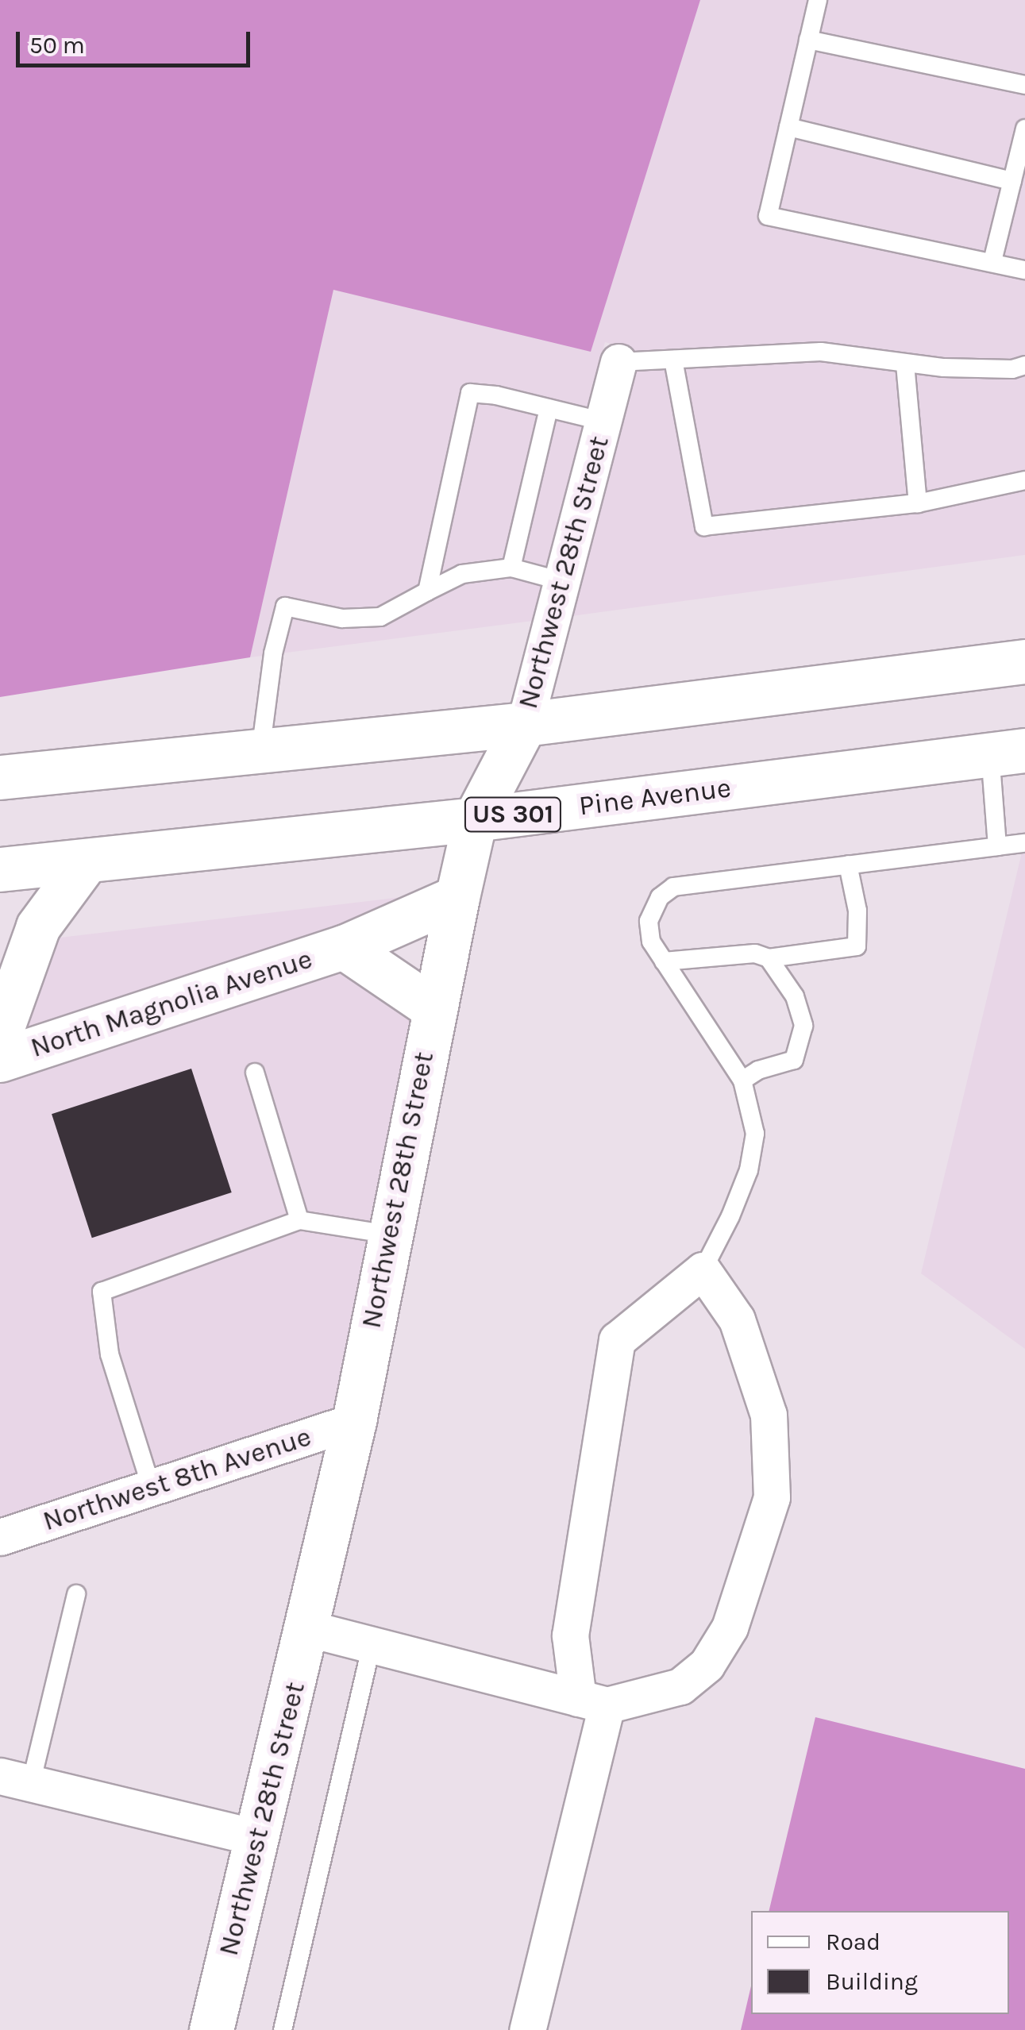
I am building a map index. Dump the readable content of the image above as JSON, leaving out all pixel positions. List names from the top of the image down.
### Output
{
  "streets": {
    "main road": [
      "Northwest 28th Street",
      "Pine Avenue",
      "US 301",
      "North Magnolia Avenue"
    ],
    "street": ["Northwest 8th Avenue"]
  },
  "crossings": [
    ["Northwest 28th Street", "Pine Avenue"],
    ["Northwest 28th Street", "North Magnolia Avenue"],
    ["Northwest 28th Street", "Northwest 8th Avenue"]
  ],
  "legend": ["Road", "Building"],
  "scale_bar": "50 m"
}
